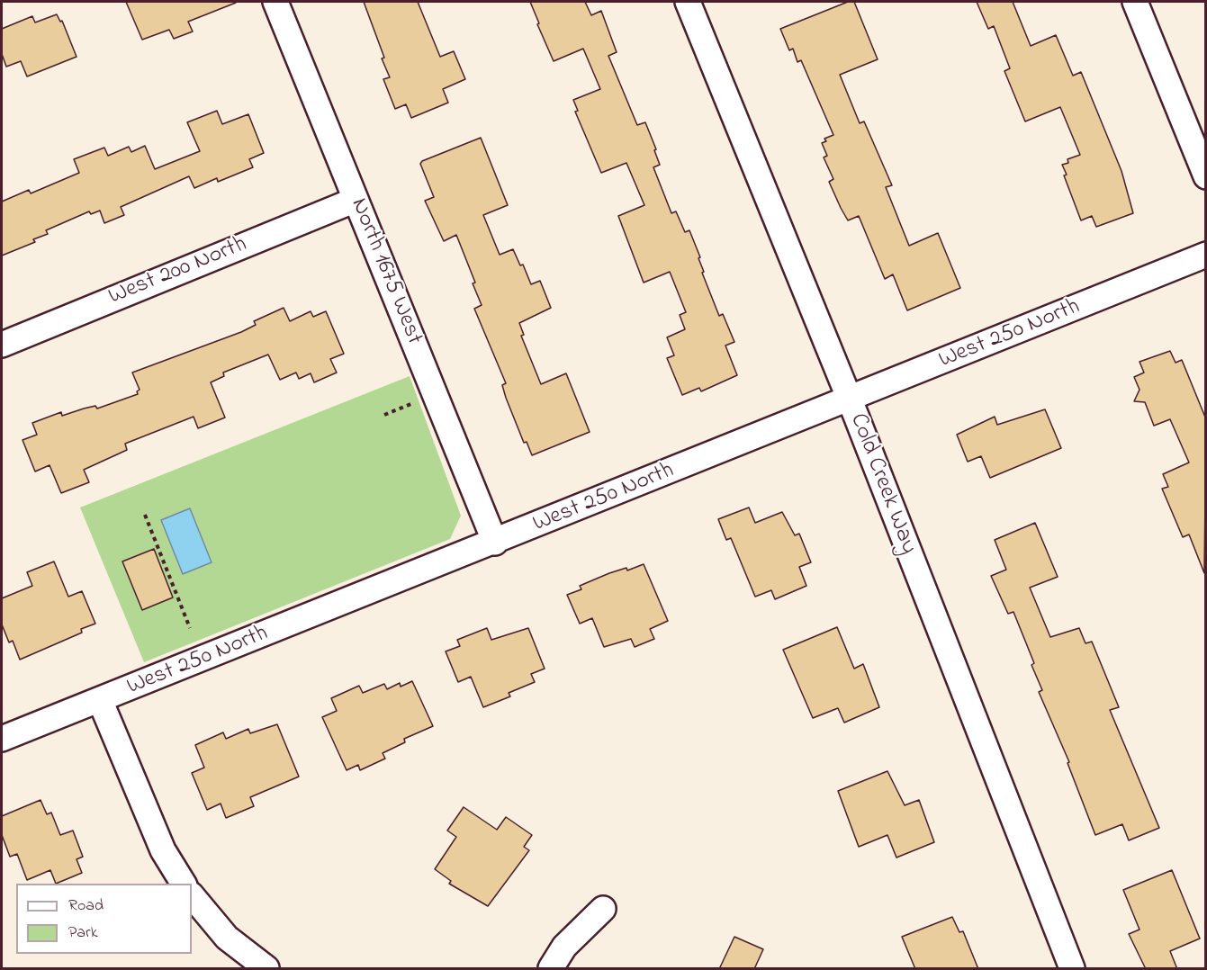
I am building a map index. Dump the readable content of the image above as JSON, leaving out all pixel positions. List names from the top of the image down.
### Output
{
  "streets": {
    "street": [
      "West 200 North",
      "North 1675 West",
      "West 250 North",
      "Cold Creek Way"
    ]
  },
  "crossings": [
    ["West 200 North", "North 1675 West"],
    ["North 1675 West", "West 250 North"],
    ["West 250 North", "Cold Creek Way"]
  ],
  "legend": ["Road", "Park"]
}
